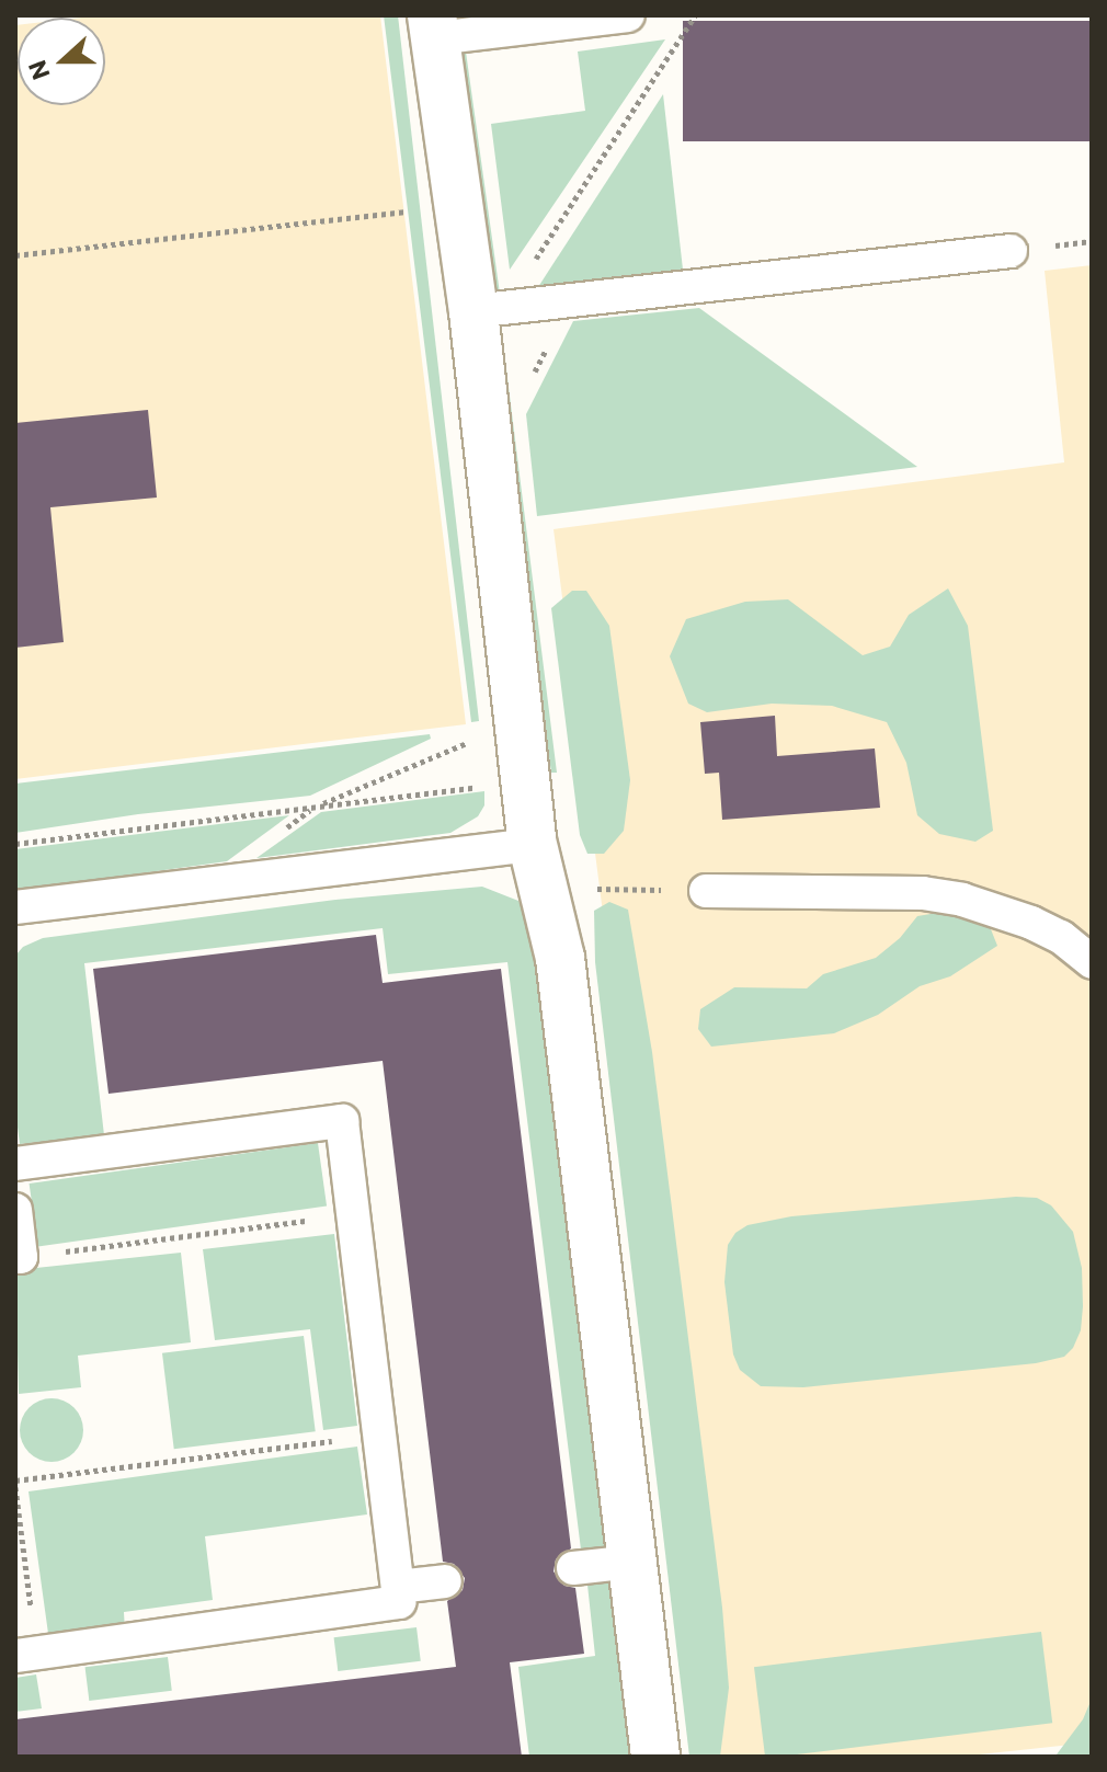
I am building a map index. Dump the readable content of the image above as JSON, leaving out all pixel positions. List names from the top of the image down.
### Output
{
  "north": "left"
}
